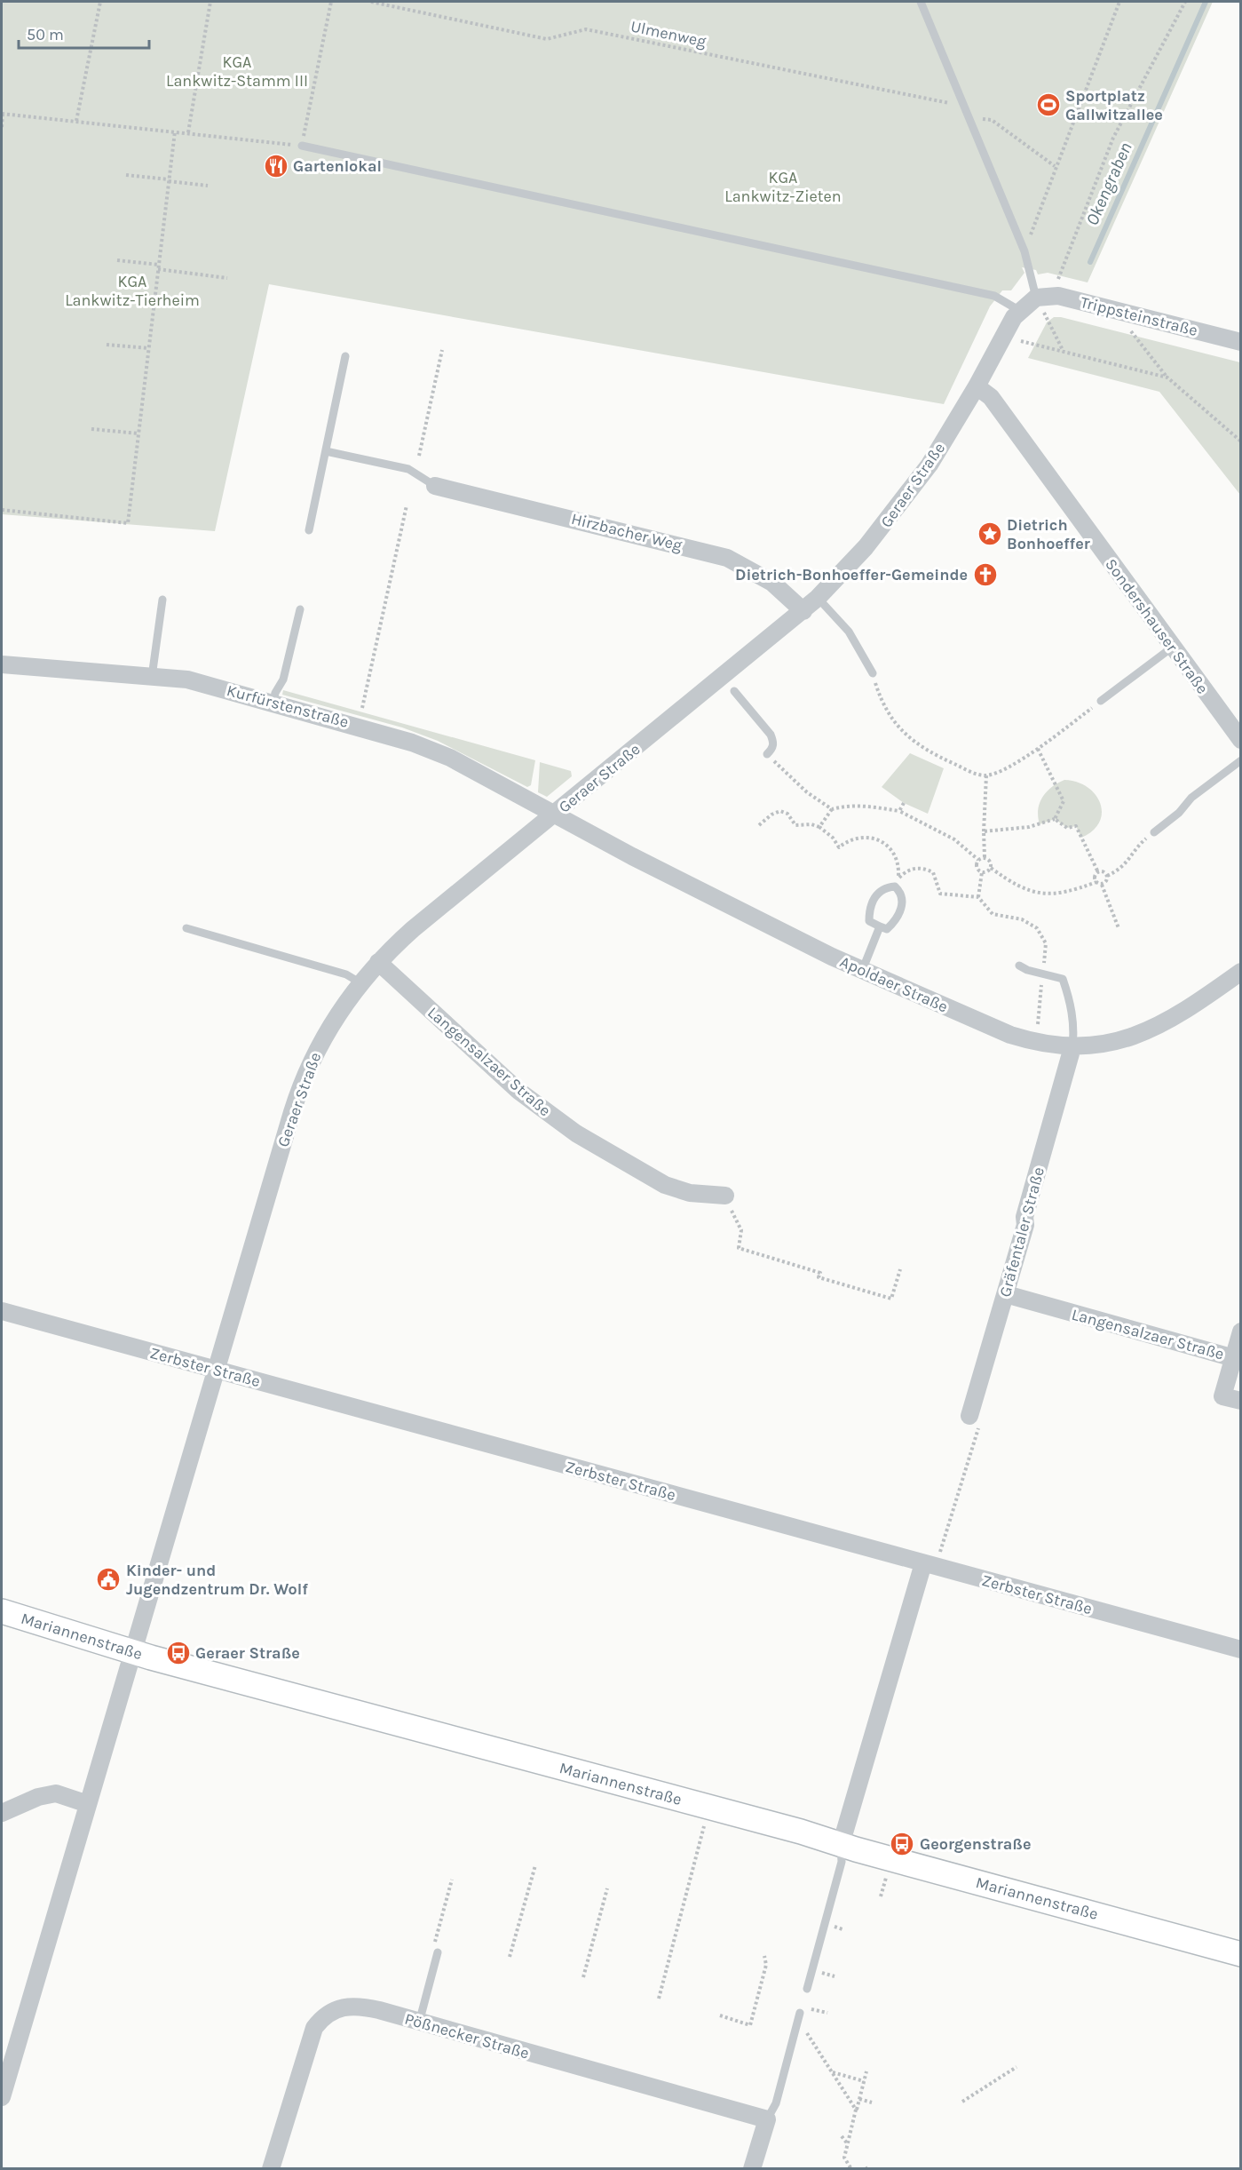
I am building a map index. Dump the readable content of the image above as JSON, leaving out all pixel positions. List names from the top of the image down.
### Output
{
  "streets": {
    "street": [
      "Trippsteinstraße",
      "Geraer Straße",
      "Hirzbacher Weg",
      "Sondershauser Straße",
      "Kurfürstenstraße",
      "Apoldaer Straße",
      "Langensalzaer Straße",
      "Gräfentaler Straße",
      "Zerbster Straße",
      "Mariannenstraße",
      "Pößnecker Straße"
    ],
    "path": ["Ulmenweg"]
  },
  "crossings": [
    ["Trippsteinstraße", "Geraer Straße"],
    ["Geraer Straße", "Hirzbacher Weg"],
    ["Geraer Straße", "Sondershauser Straße"],
    ["Geraer Straße", "Kurfürstenstraße"],
    ["Geraer Straße", "Apoldaer Straße"],
    ["Geraer Straße", "Langensalzaer Straße"],
    ["Geraer Straße", "Zerbster Straße"],
    ["Geraer Straße", "Mariannenstraße"],
    ["Kurfürstenstraße", "Apoldaer Straße"],
    ["Apoldaer Straße", "Gräfentaler Straße"],
    ["Langensalzaer Straße", "Gräfentaler Straße"]
  ],
  "water": ["Okengraben"],
  "parks": ["KGA Lankwitz-Stamm III", "KGA Lankwitz-Zieten", "KGA Lankwitz-Tierheim"],
  "places": {
    "sports": ["Sportplatz Gallwitzallee"],
    "restaurant": ["Gartenlokal"],
    "place": ["Dietrich Bonhoeffer"],
    "church": ["Dietrich-Bonhoeffer-Gemeinde"],
    "public building": ["Kinder- und Jugendzentrum Dr. Wolf"],
    "bus stop": ["Geraer Straße", "Georgenstraße"]
  },
  "scale_bar": "50 m"
}
